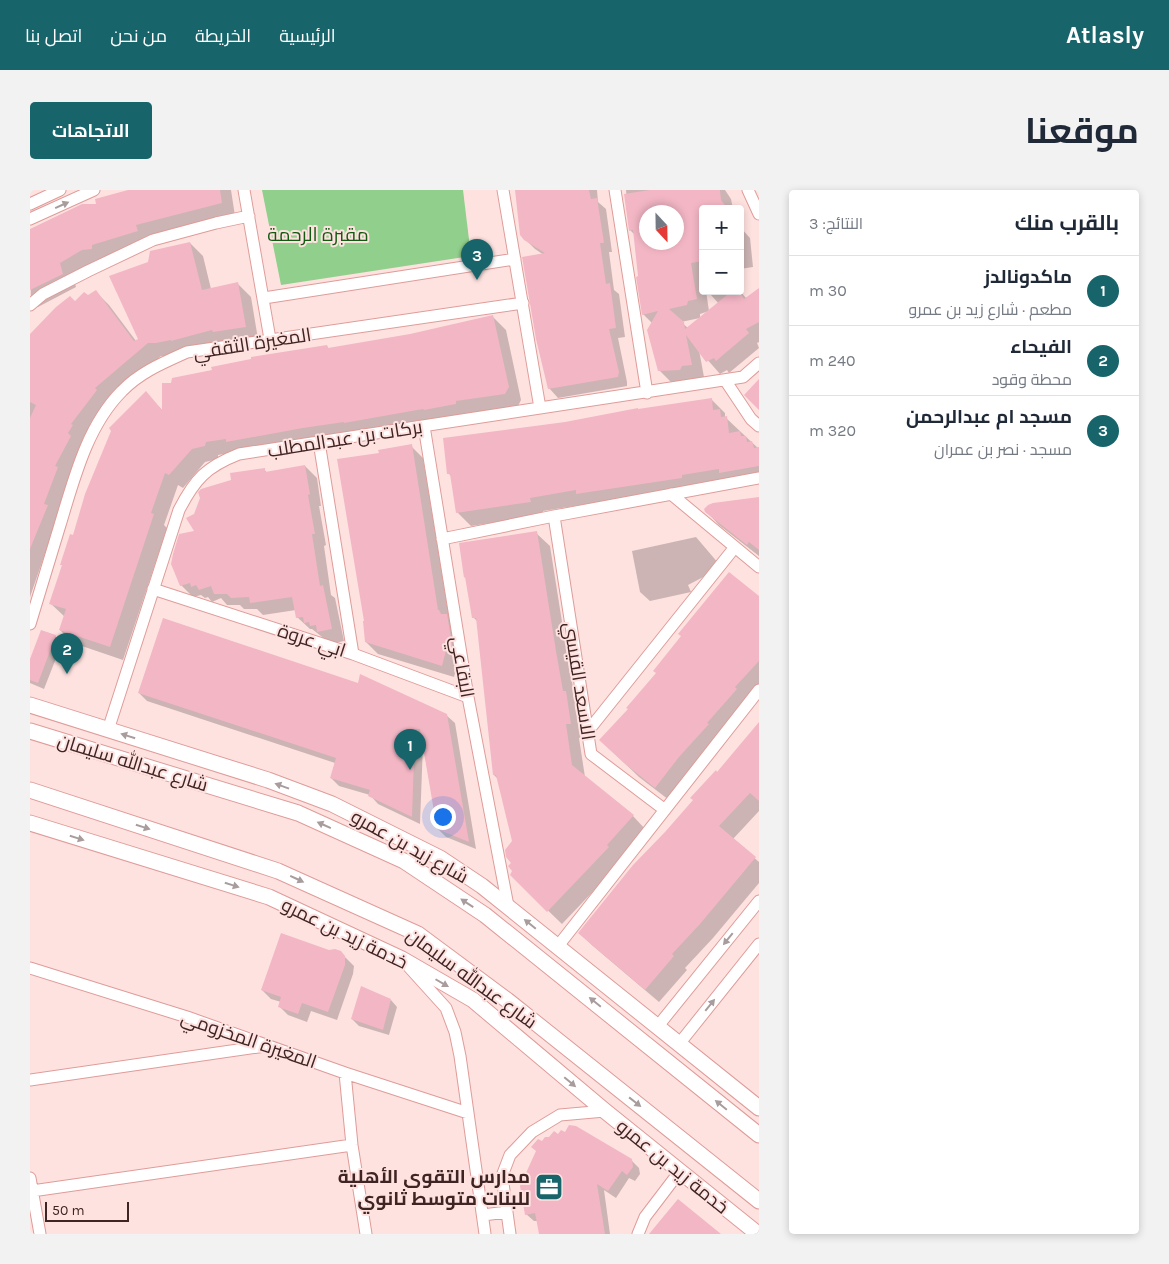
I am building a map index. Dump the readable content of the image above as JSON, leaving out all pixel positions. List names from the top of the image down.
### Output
{
  "streets": {
    "main road": ["شارع عبدالله سليمان", "شارع زيد بن عمرو", "خدمة زيد بن عمرو"],
    "street": [
      "المغيرة الثقفي",
      "بركات بن عبدالمطلب",
      "ابي عروة",
      "البقاعي",
      "الاسعد القيسي",
      "المغيرة المخزومي"
    ]
  },
  "crossings": [
    ["بركات بن عبدالمطلب", "ابي عروة"],
    ["بركات بن عبدالمطلب", "البقاعي"],
    ["بركات بن عبدالمطلب", "شارع زيد بن عمرو"],
    ["ابي عروة", "البقاعي"],
    ["البقاعي", "شارع زيد بن عمرو"]
  ],
  "one_way": ["خدمة زيد بن عمرو"],
  "parks": ["مقبرة الرحمة"],
  "places": {
    "office": ["مدارس التقوى الأهلية للبنات متوسط ثانوي"]
  },
  "scale_bar": "50 m",
  "north": "bottom",
  "page": {
    "header": "Atlasly",
    "nav": [
      "الرئيسية",
      "الخريطة",
      "من نحن",
      "اتصل بنا"
    ],
    "title": "موقعنا",
    "buttons": "الاتجاهات",
    "heading": ["بالقرب منك", "النتائج: 3"],
    "map_buttons": ["+", "−"],
    "pins": ["3", "2", "1"],
    "list": [
      {
        "mark": "1",
        "name": "ماكدونالدز",
        "note": "مطعم · شارع زيد بن عمرو",
        "value": "30 m"
      },
      {
        "mark": "2",
        "name": "الفيحاء",
        "note": "محطة وقود",
        "value": "240 m"
      },
      {
        "mark": "3",
        "name": "مسجد ام عبدالرحمن",
        "note": "مسجد · نصر بن عمران",
        "value": "320 m"
      }
    ],
    "scale": "50 m"
  }
}
